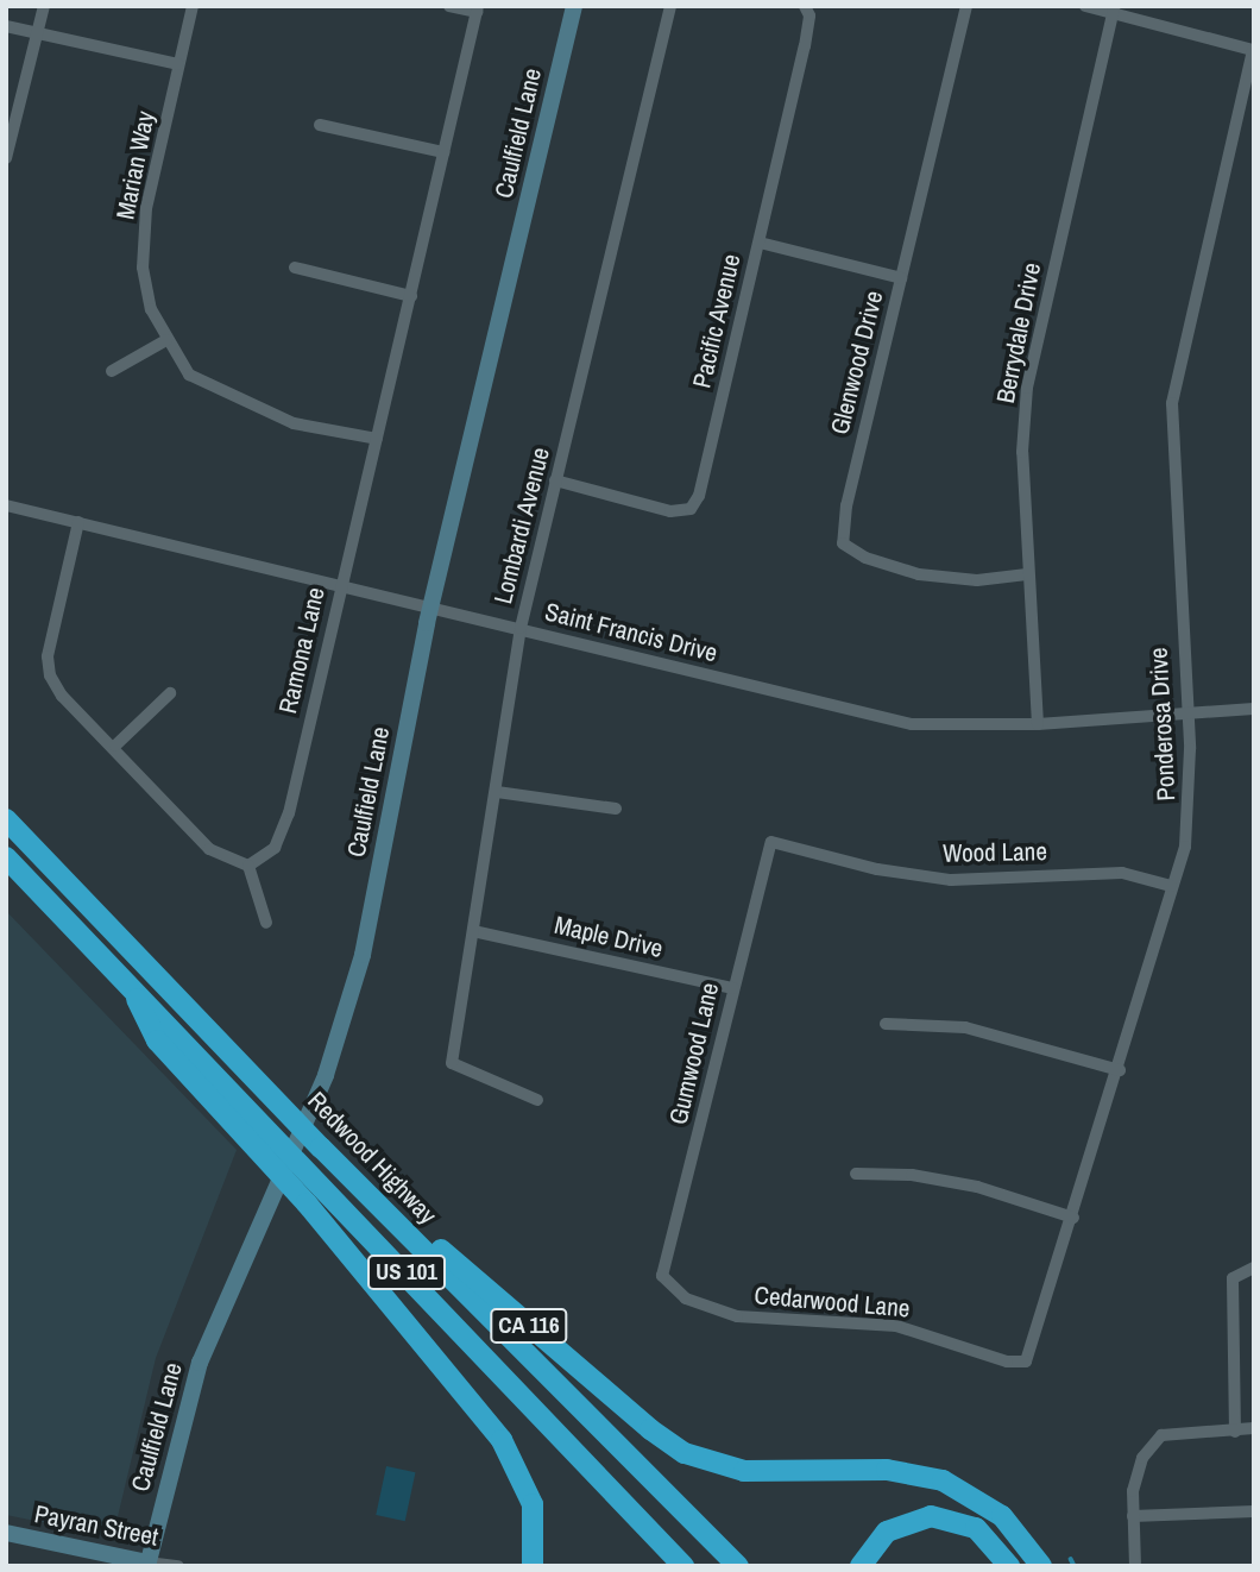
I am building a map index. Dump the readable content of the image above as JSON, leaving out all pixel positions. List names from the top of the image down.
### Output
{
  "streets": {
    "highway": ["Redwood Highway", "US 101", "CA 116"],
    "main road": ["Caulfield Lane", "Payran Street"],
    "street": [
      "Marian Way",
      "Pacific Avenue",
      "Berrydale Drive",
      "Glenwood Drive",
      "Lombardi Avenue",
      "Saint Francis Drive",
      "Ramona Lane",
      "Ponderosa Drive",
      "Wood Lane",
      "Maple Drive",
      "Gumwood Lane",
      "Cedarwood Lane"
    ]
  },
  "crossings": [
    ["Caulfield Lane", "Saint Francis Drive"],
    ["Caulfield Lane", "Payran Street"],
    ["Marian Way", "Ramona Lane"],
    ["Pacific Avenue", "Lombardi Avenue"],
    ["Berrydale Drive", "Glenwood Drive"],
    ["Berrydale Drive", "Saint Francis Drive"],
    ["Lombardi Avenue", "Saint Francis Drive"],
    ["Lombardi Avenue", "Maple Drive"],
    ["Saint Francis Drive", "Ramona Lane"],
    ["Saint Francis Drive", "Ponderosa Drive"],
    ["Ponderosa Drive", "Wood Lane"],
    ["Ponderosa Drive", "Cedarwood Lane"],
    ["Wood Lane", "Gumwood Lane"],
    ["Maple Drive", "Gumwood Lane"],
    ["Gumwood Lane", "Cedarwood Lane"],
    ["Redwood Highway", "CA 116"]
  ]
}
